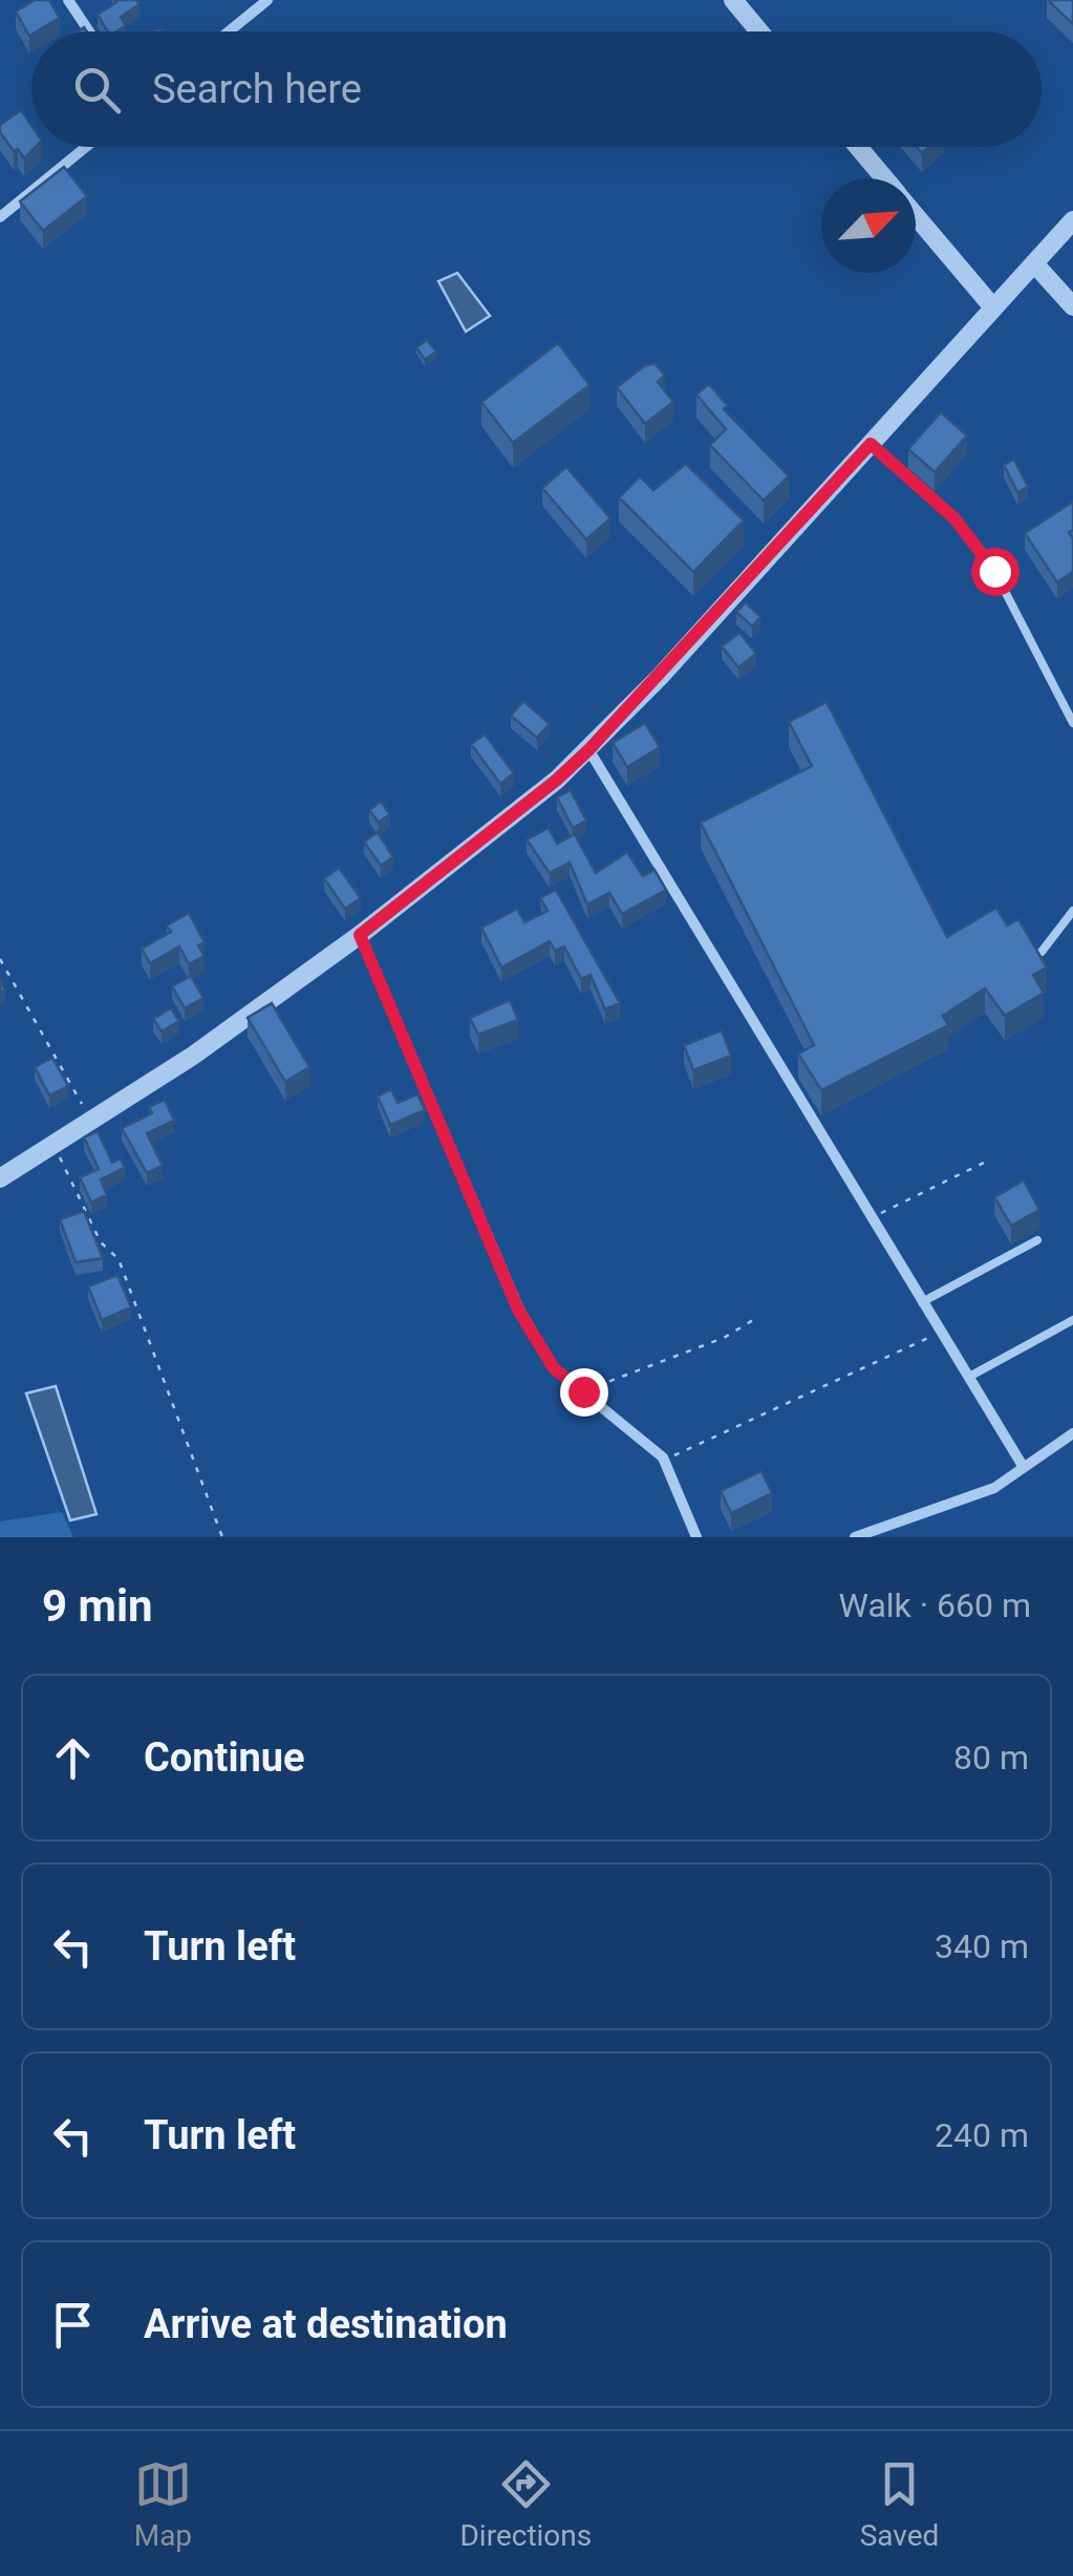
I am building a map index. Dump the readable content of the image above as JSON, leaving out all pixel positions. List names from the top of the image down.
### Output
{
  "north": "top right",
  "page": {
    "search": "Search here",
    "heading": ["9 min", "Walk · 660 m"],
    "list": [
      ["Continue", "80 m"],
      ["Turn left", "340 m"],
      ["Turn left", "240 m"],
      "Arrive at destination"
    ],
    "nav": ["Map", "Directions", "Saved"]
  }
}
